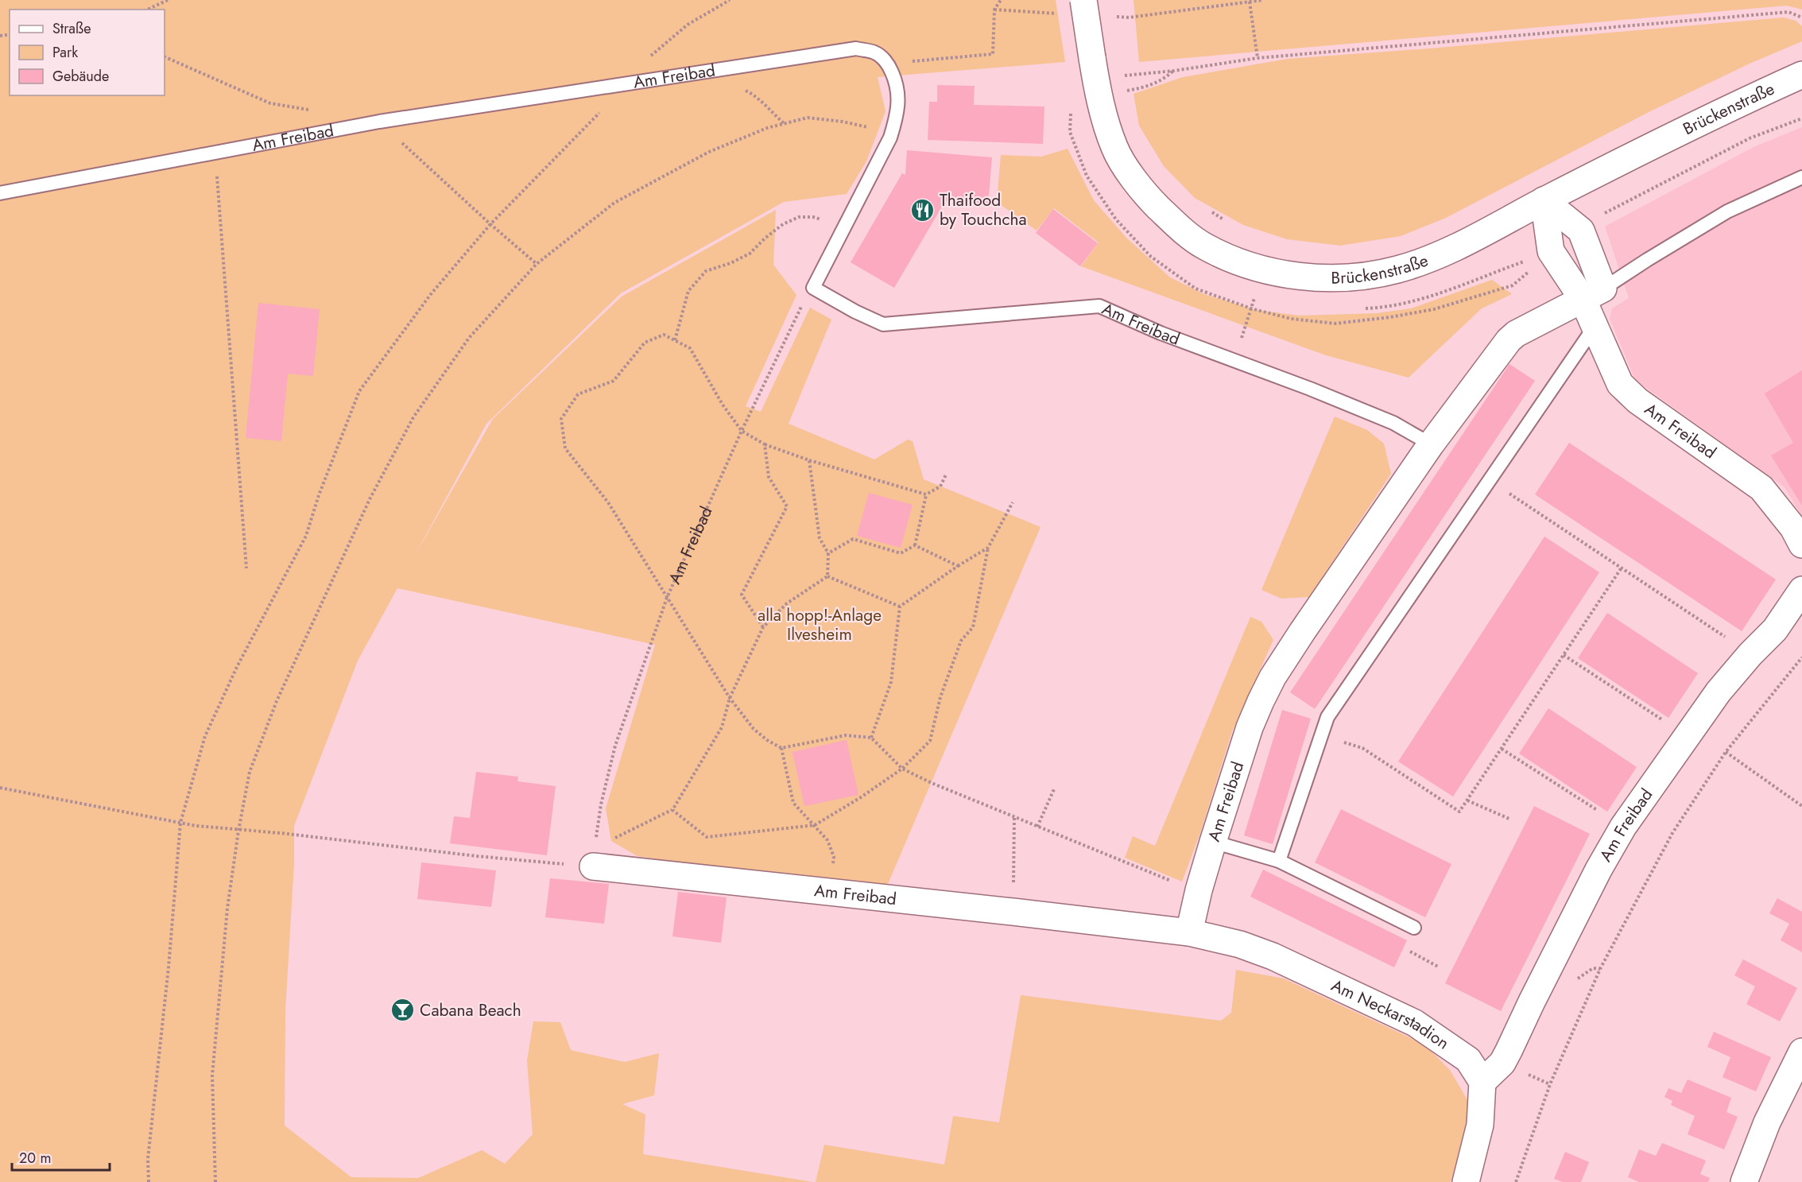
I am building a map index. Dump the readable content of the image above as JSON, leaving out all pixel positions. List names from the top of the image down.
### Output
{
  "streets": {
    "street": ["Am Freibad", "Brückenstraße", "Am Neckarstadion"]
  },
  "crossings": [
    ["Am Freibad", "Brückenstraße"],
    ["Am Freibad", "Am Neckarstadion"]
  ],
  "parks": ["alla hopp!-Anlage Ilvesheim"],
  "places": {
    "restaurant": ["Thaifood by Touchcha"],
    "bar": ["Cabana Beach"]
  },
  "legend": ["Straße", "Park", "Gebäude"],
  "scale_bar": "20 m"
}
